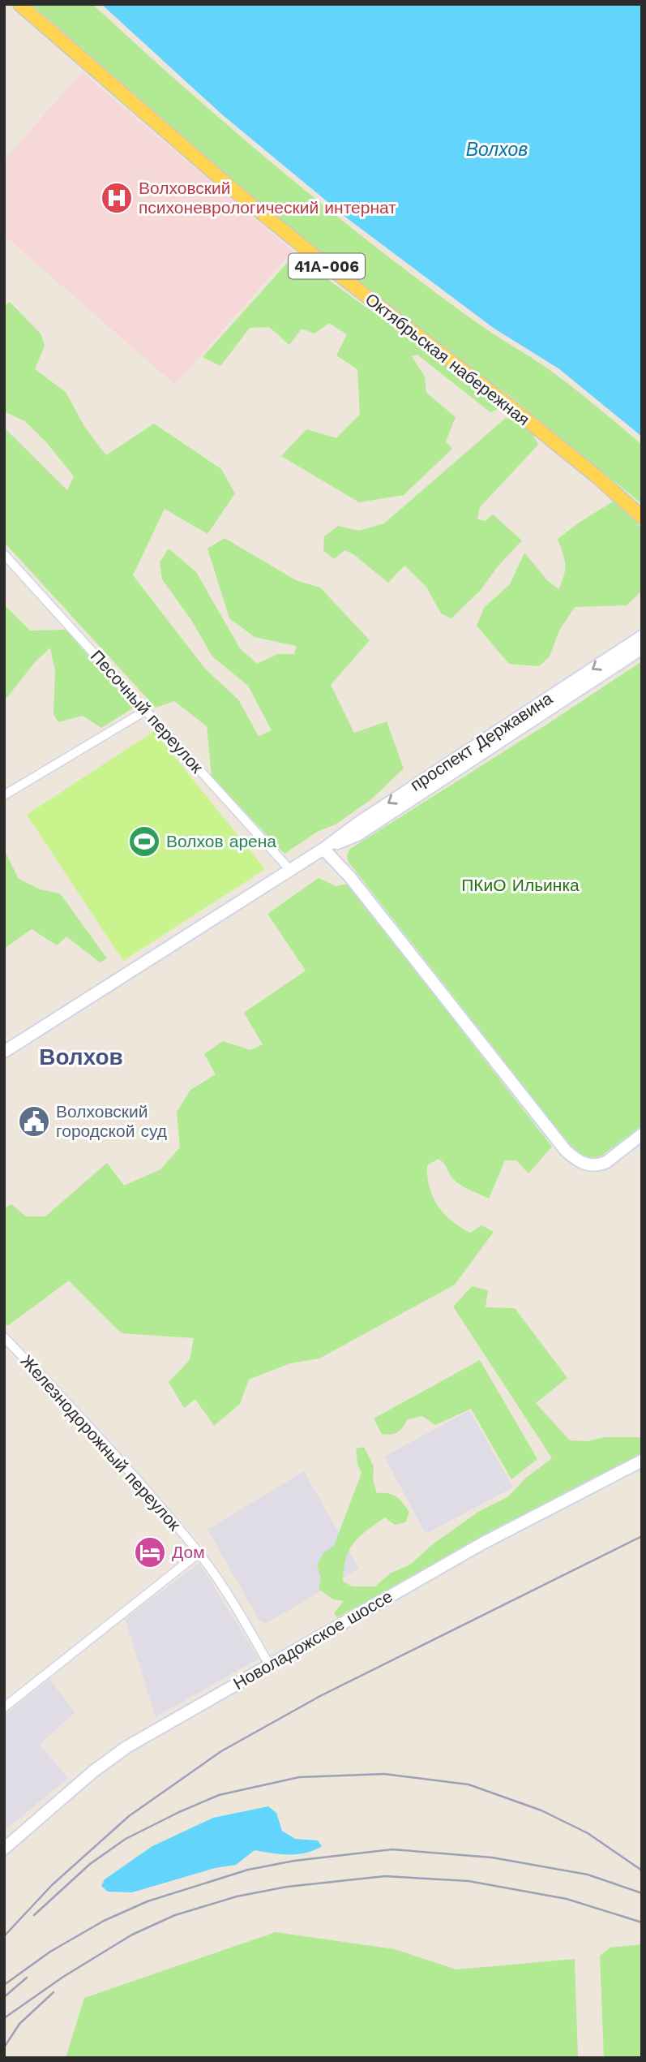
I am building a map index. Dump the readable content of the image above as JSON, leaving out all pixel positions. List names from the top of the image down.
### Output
{
  "streets": {
    "main road": [
      "41А-006",
      "Октябрьская набережная",
      "проспект Державина",
      "Новоладожское шоссе"
    ],
    "street": ["Песочный переулок", "Железнодорожный переулок"]
  },
  "crossings": [
    ["Песочный переулок", "проспект Державина"],
    ["Железнодорожный переулок", "Новоладожское шоссе"]
  ],
  "districts": ["Волхов"],
  "water": ["Волхов"],
  "parks": ["ПКиО Ильинка"],
  "places": {
    "hospital": ["Волховский психоневрологический интернат"],
    "sports": ["Волхов арена"],
    "public building": ["Волховский городской суд"],
    "hotel": ["Дом"]
  }
}
